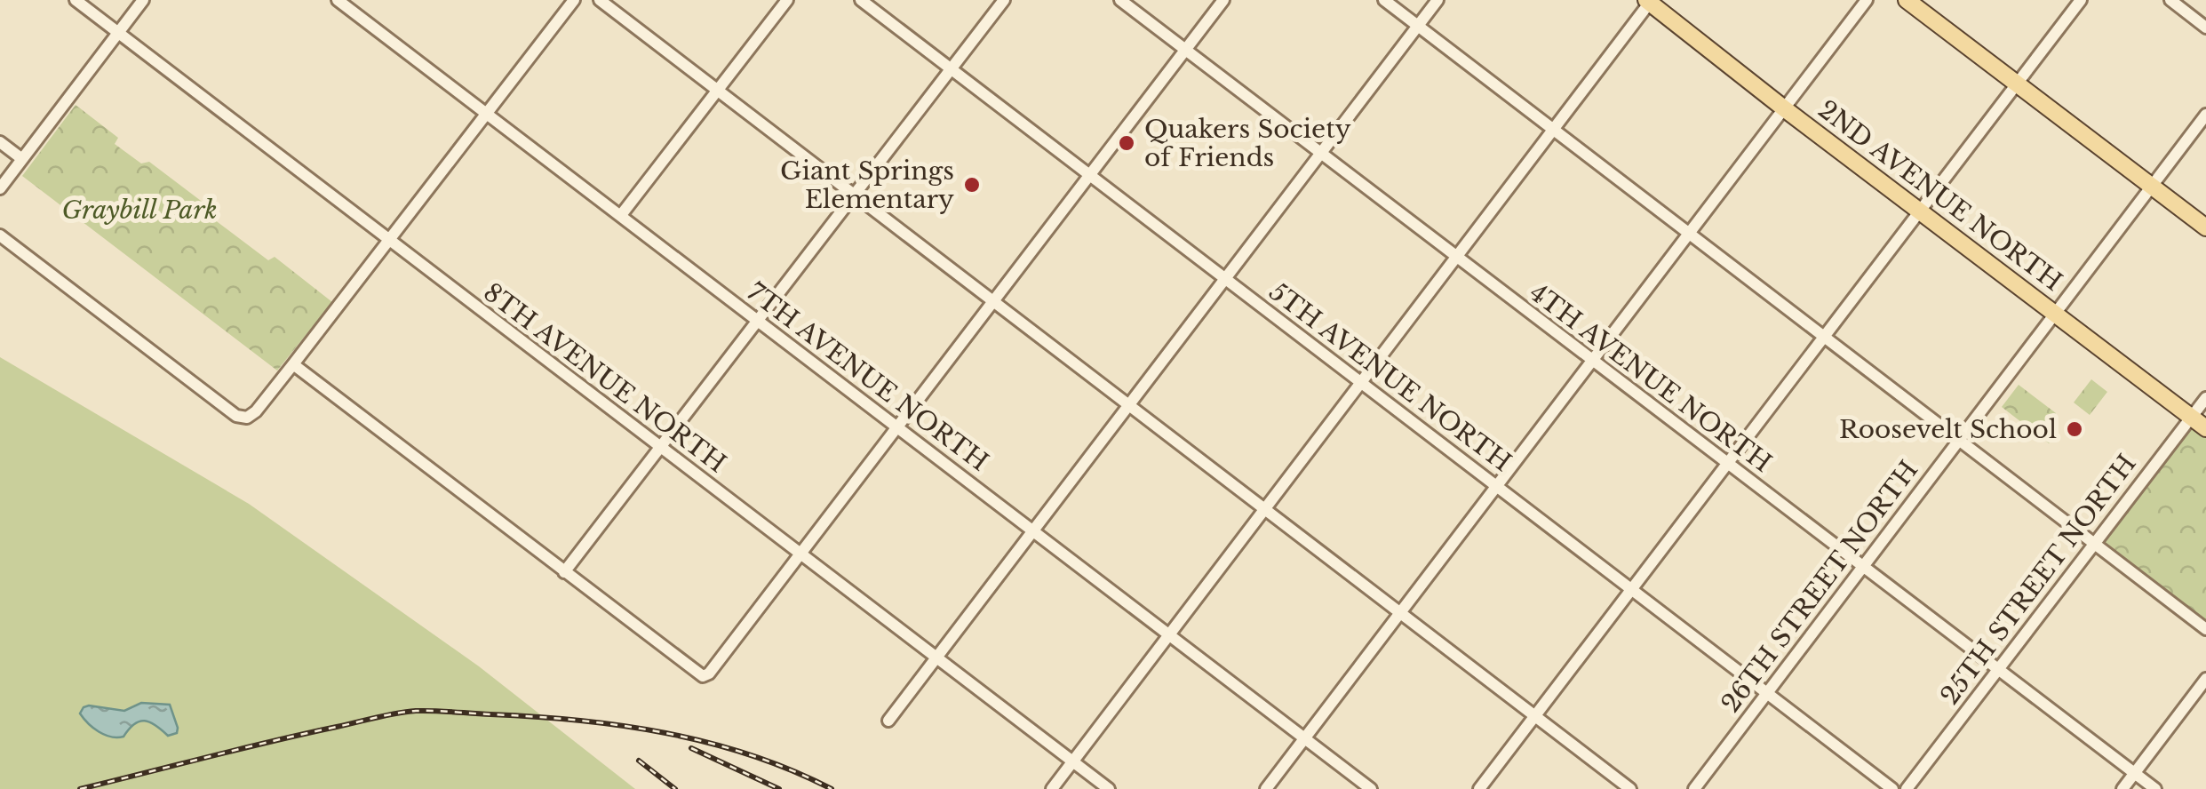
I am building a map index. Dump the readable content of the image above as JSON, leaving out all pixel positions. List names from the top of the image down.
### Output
{
  "streets": {
    "main road": ["2ND AVENUE NORTH"],
    "street": [
      "7TH AVENUE NORTH",
      "5TH AVENUE NORTH",
      "8TH AVENUE NORTH",
      "4TH AVENUE NORTH",
      "25TH STREET NORTH",
      "26TH STREET NORTH"
    ]
  },
  "crossings": [
    ["2ND AVENUE NORTH", "25TH STREET NORTH"],
    ["2ND AVENUE NORTH", "26TH STREET NORTH"],
    ["5TH AVENUE NORTH", "26TH STREET NORTH"],
    ["4TH AVENUE NORTH", "25TH STREET NORTH"],
    ["4TH AVENUE NORTH", "26TH STREET NORTH"]
  ],
  "parks": ["Graybill Park"],
  "places": ["Quakers Society of Friends", "Giant Springs Elementary", "Roosevelt School"]
}
